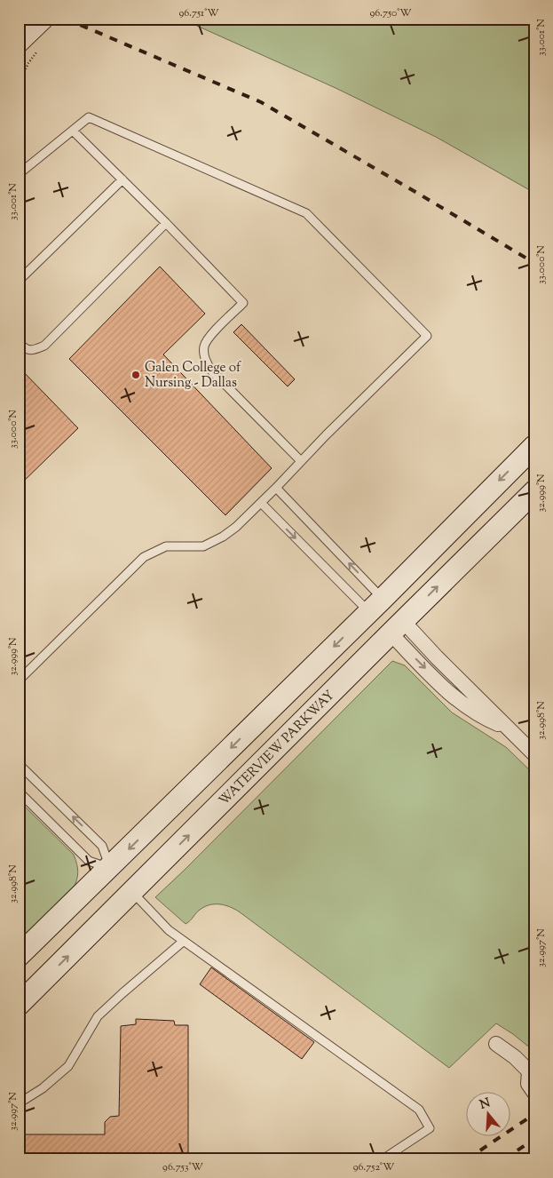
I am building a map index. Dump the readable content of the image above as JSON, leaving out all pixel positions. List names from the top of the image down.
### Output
{
  "streets": {
    "main road": ["WATERVIEW PARKWAY"]
  },
  "places": ["Galen College of Nursing - Dallas"],
  "north": "top",
  "coordinates": [
    "96.751°W",
    "96.750°W",
    "33.001°N",
    "33.000°N",
    "32.999°N",
    "32.998°N",
    "32.997°N",
    "96.753°W",
    "96.752°W"
  ]
}
